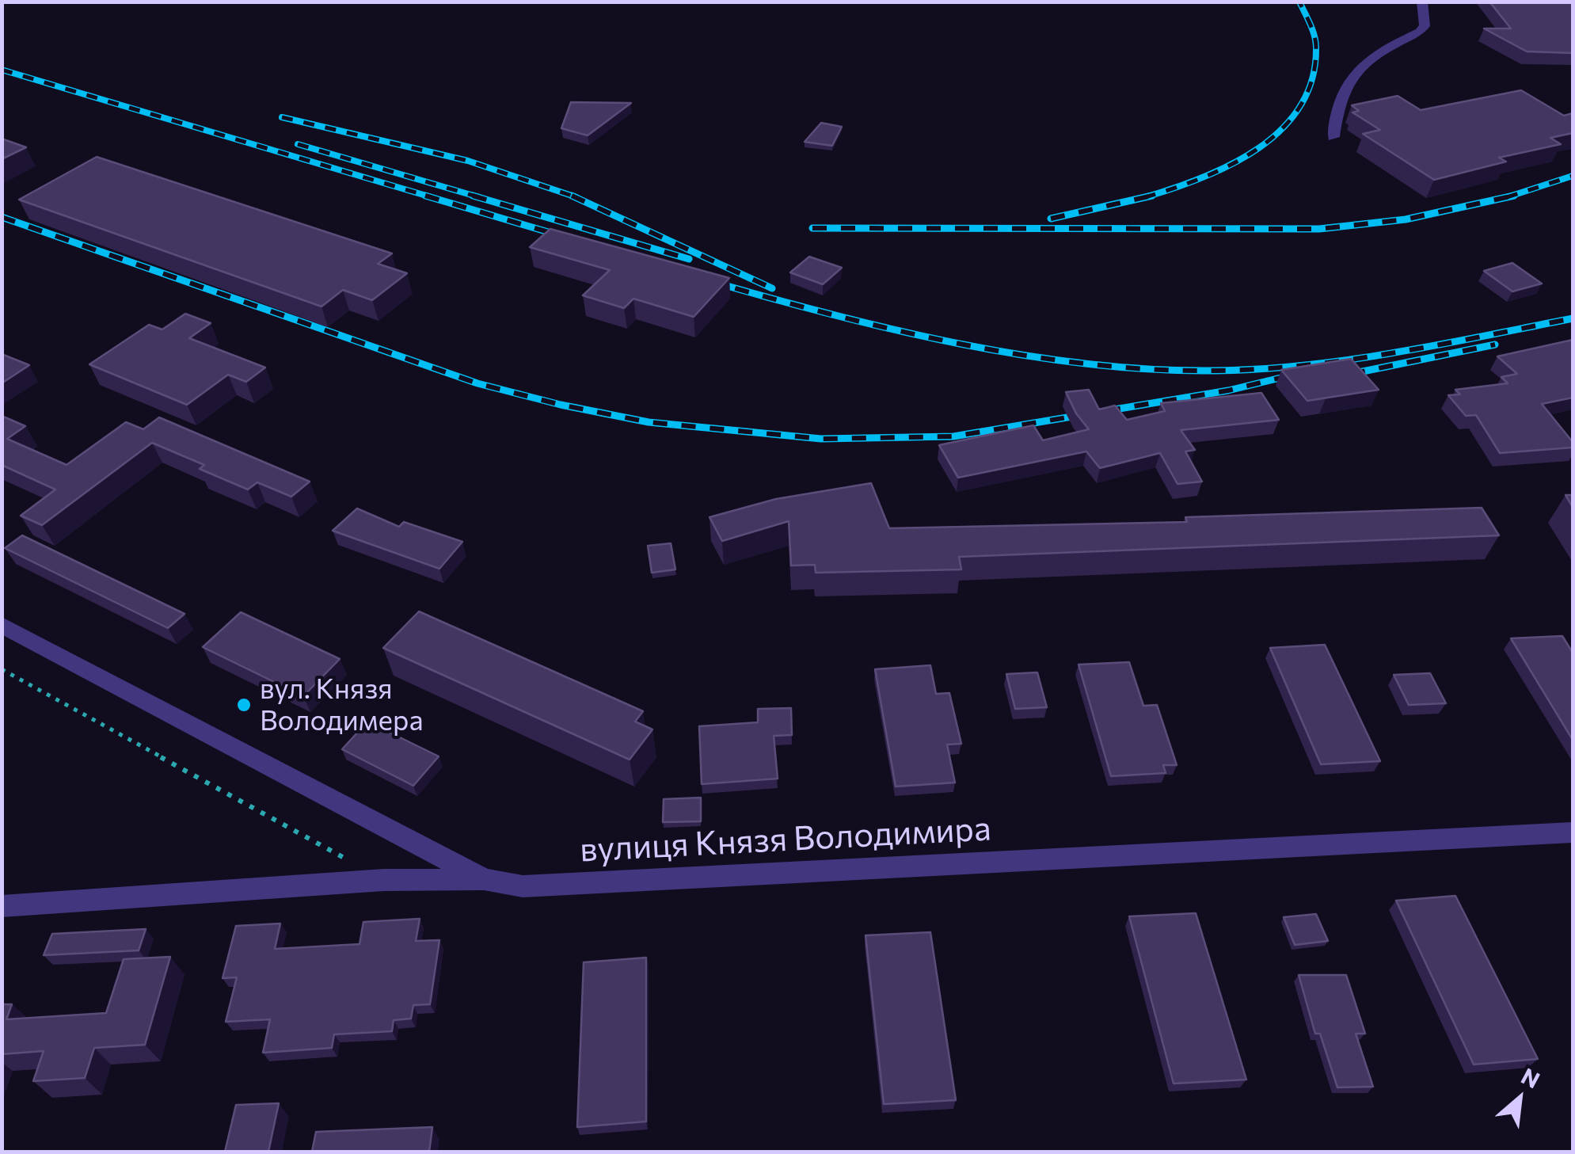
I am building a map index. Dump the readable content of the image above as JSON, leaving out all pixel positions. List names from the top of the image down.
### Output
{
  "streets": {
    "street": ["вулиця Князя Володимира"]
  },
  "places": ["вул. Князя Володимера"],
  "north": "top right"
}
